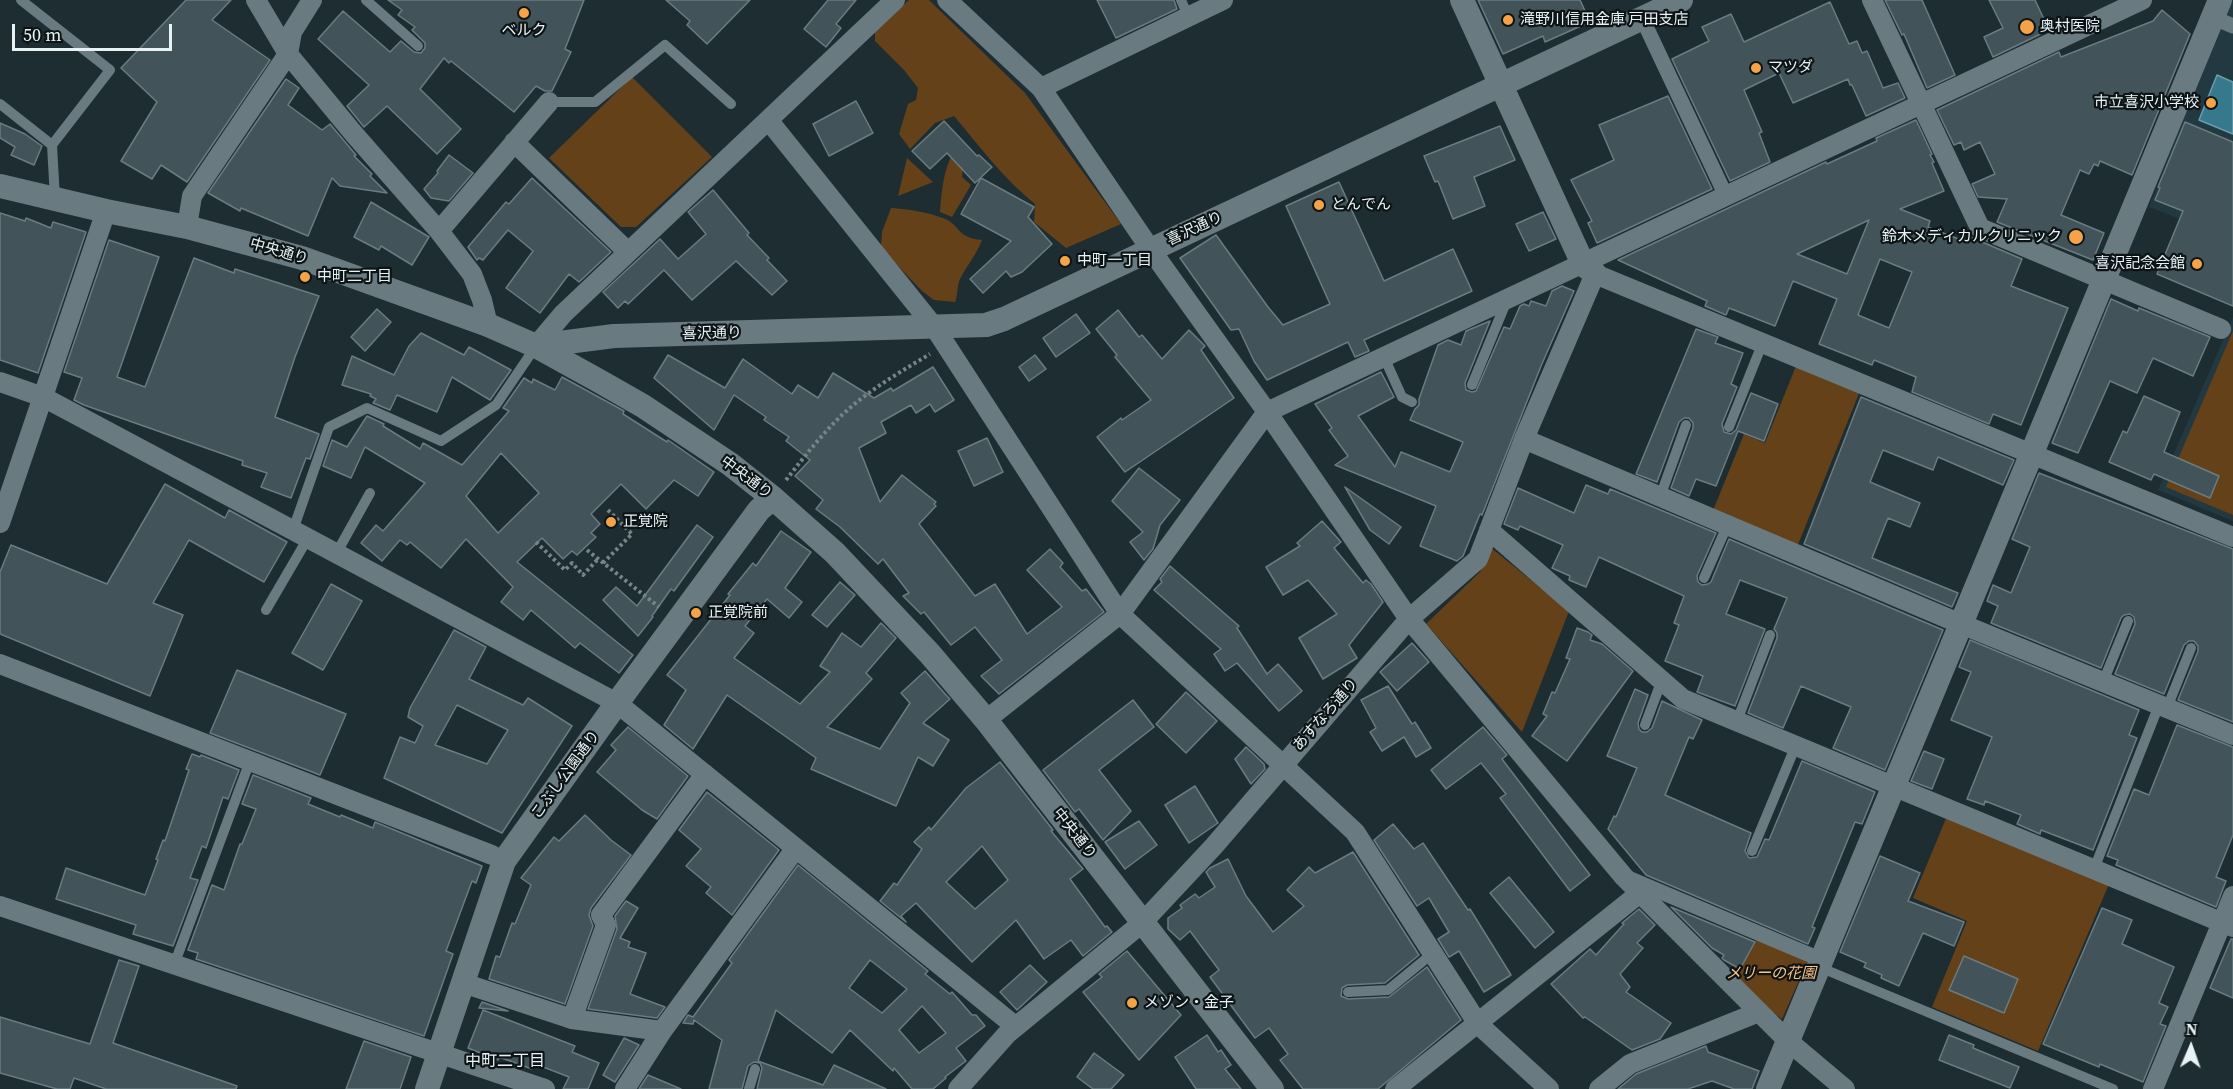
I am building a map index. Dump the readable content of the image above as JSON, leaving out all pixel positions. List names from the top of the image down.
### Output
{
  "streets": {
    "street": [
      "喜沢通り",
      "中央通り",
      "あすなろ通り",
      "こぶし公園通り"
    ]
  },
  "crossings": [
    ["喜沢通り", "中央通り"],
    ["中央通り", "あすなろ通り"],
    ["中央通り", "こぶし公園通り"]
  ],
  "districts": ["中町二丁目"],
  "parks": ["メリーの花園"],
  "places": [
    "ベルク",
    "滝野川信用金庫 戸田支店",
    "奥村医院",
    "マツダ",
    "市立喜沢小学校",
    "とんでん",
    "鈴木メディカルクリニック",
    "中町一丁目",
    "喜沢記念会館",
    "中町二丁目",
    "正覚院",
    "正覚院前",
    "メゾン・金子"
  ],
  "scale_bar": "50 m",
  "north": "top"
}
